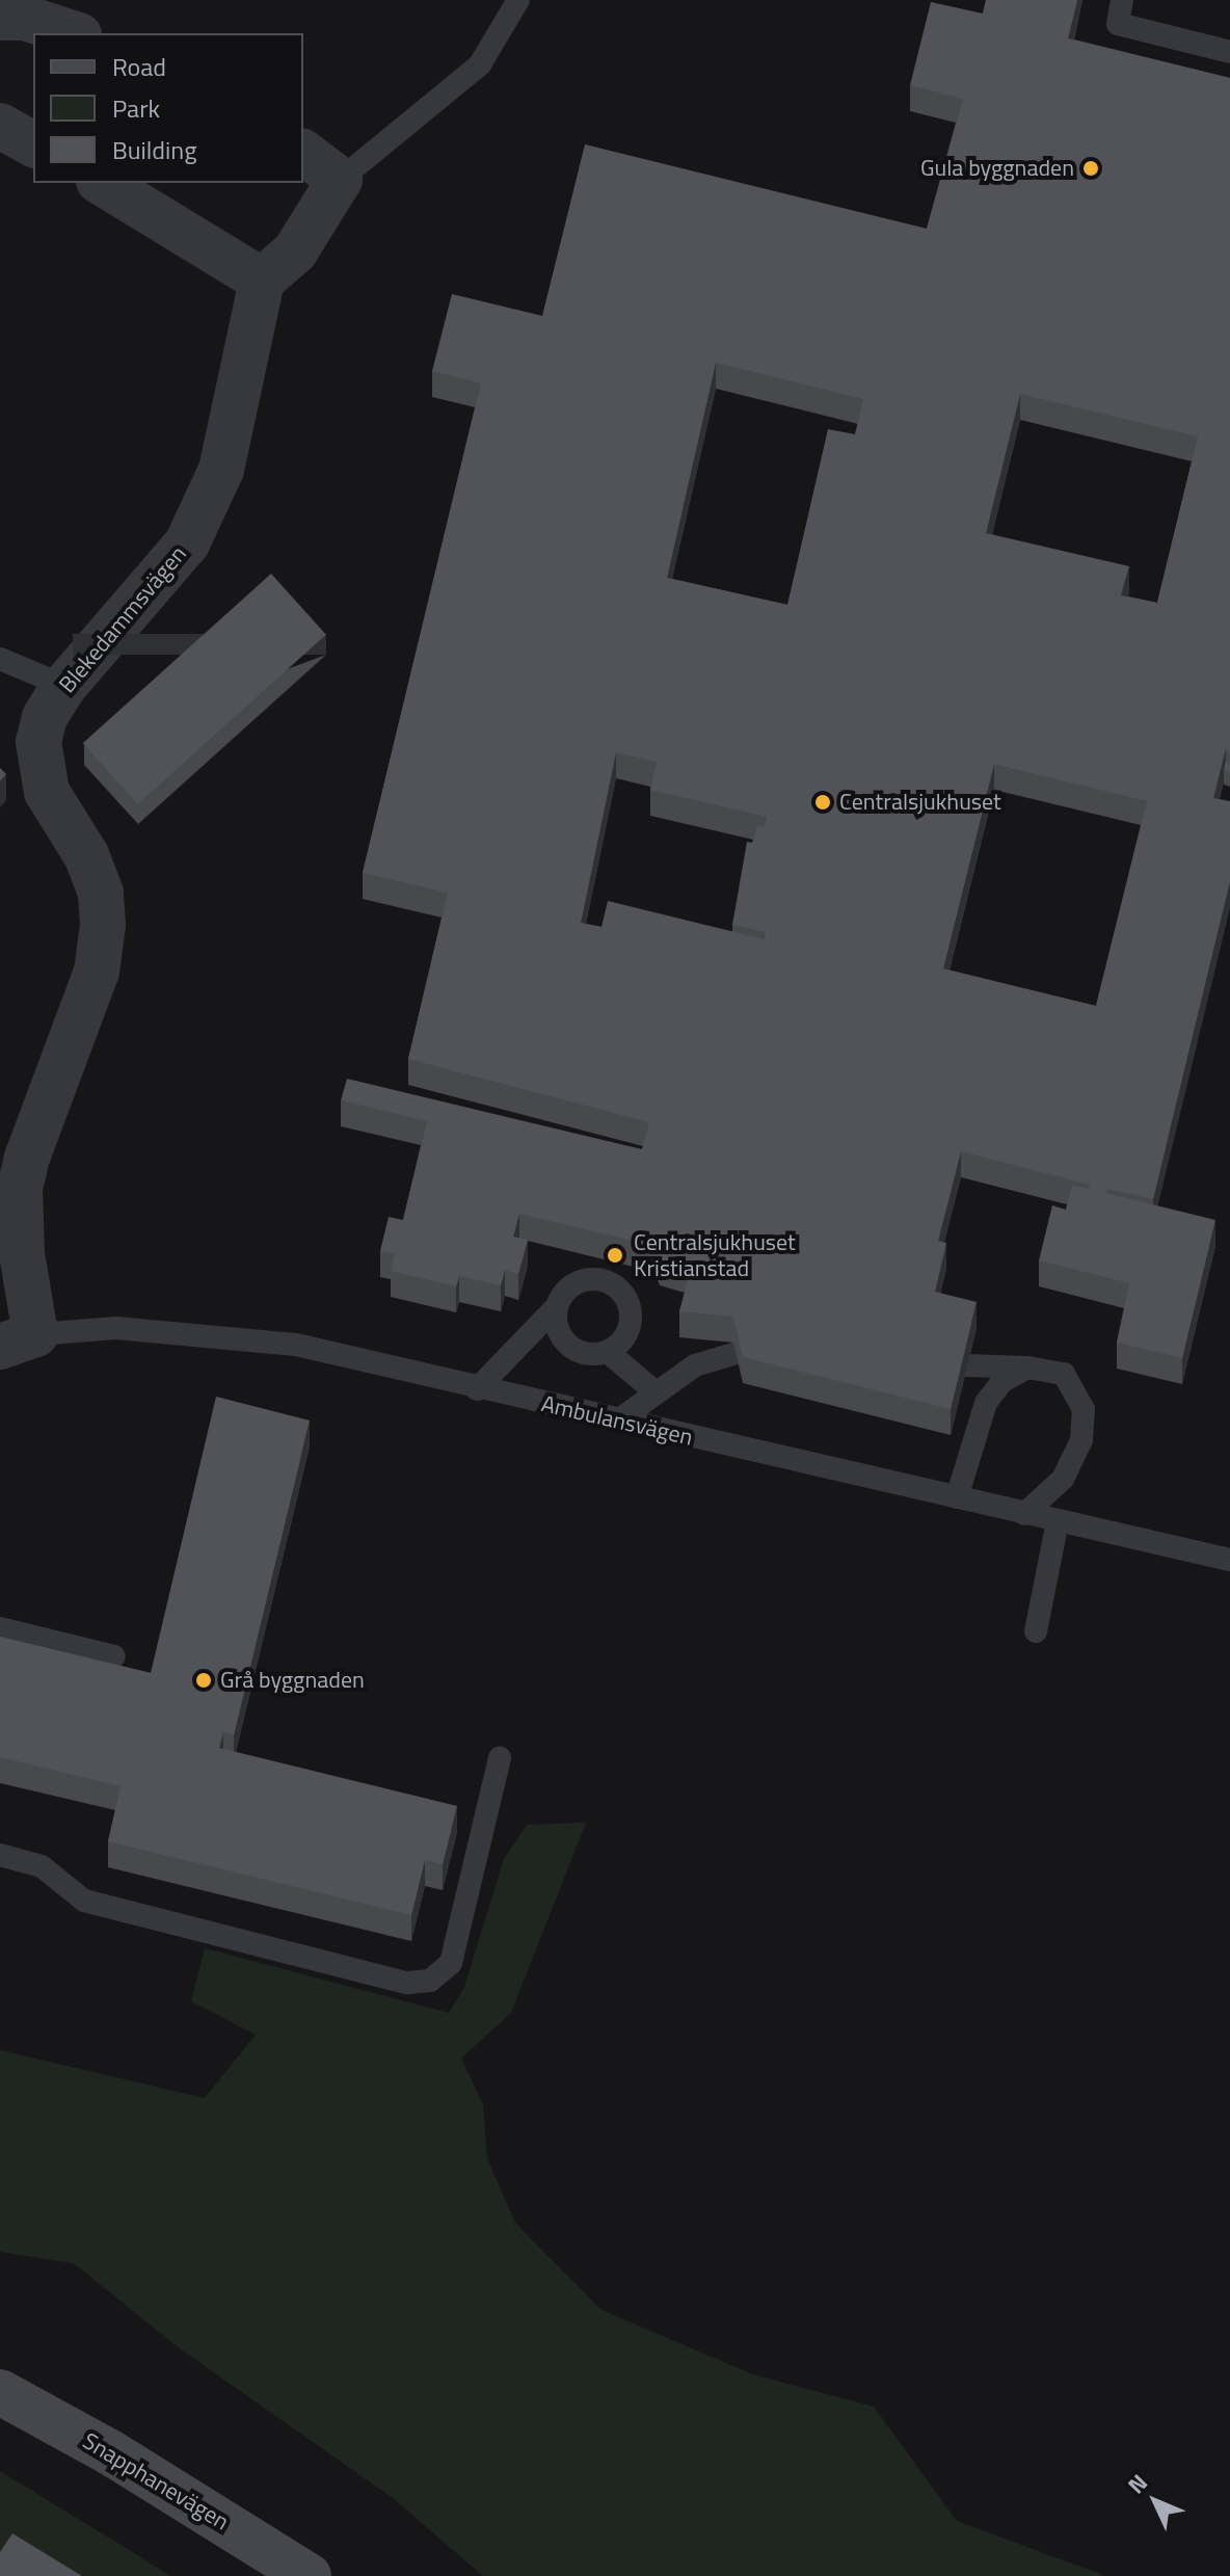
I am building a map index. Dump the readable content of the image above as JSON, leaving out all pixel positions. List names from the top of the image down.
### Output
{
  "streets": {
    "main road": ["Snapphanevägen"],
    "street": ["Blekedammsvägen"],
    "lane": ["Ambulansvägen"]
  },
  "crossings": [
    ["Blekedammsvägen", "Ambulansvägen"]
  ],
  "places": [
    "Gula byggnaden",
    "Centralsjukhuset",
    "Centralsjukhuset Kristianstad",
    "Grå byggnaden"
  ],
  "legend": ["Road", "Park", "Building"],
  "north": "top left"
}
